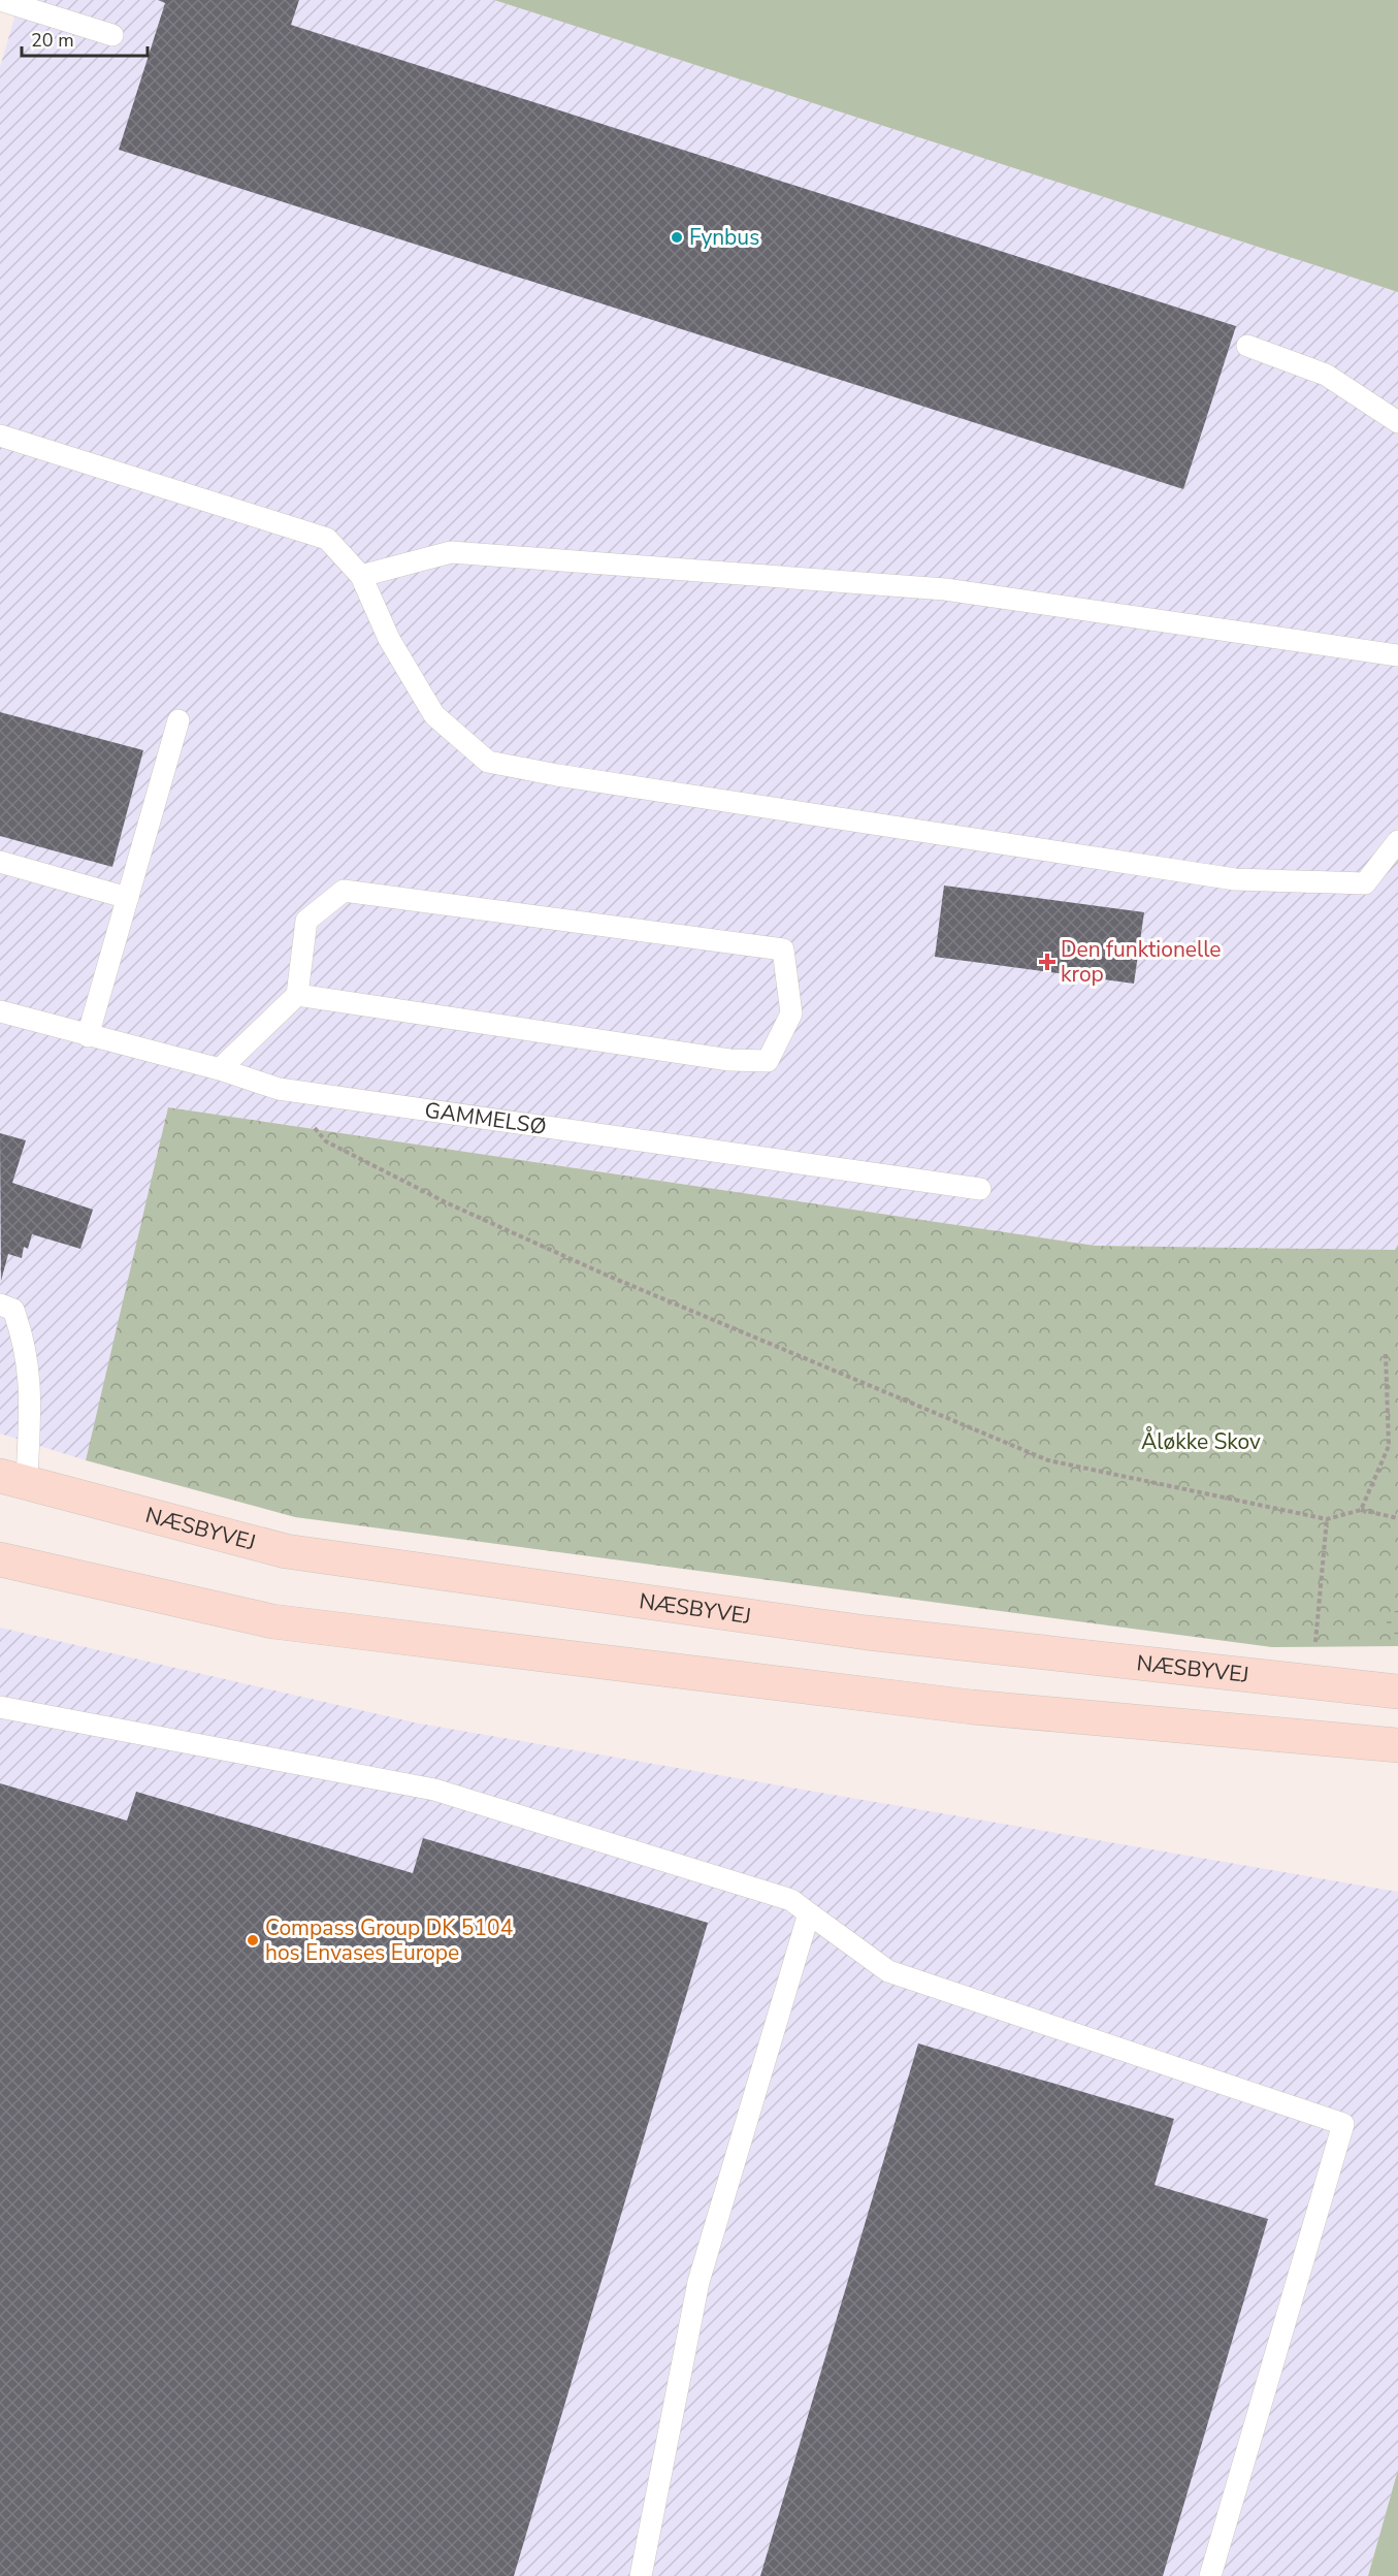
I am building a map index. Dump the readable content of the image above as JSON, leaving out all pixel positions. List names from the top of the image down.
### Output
{
  "streets": {
    "street": ["NÆSBYVEJ"],
    "lane": ["GAMMELSØ"]
  },
  "parks": ["Åløkke Skov"],
  "places": {
    "other": ["Fynbus", "Compass Group DK 5104 hos Envases Europe"],
    "health": ["Den funktionelle krop"]
  },
  "scale_bar": "20 m"
}
